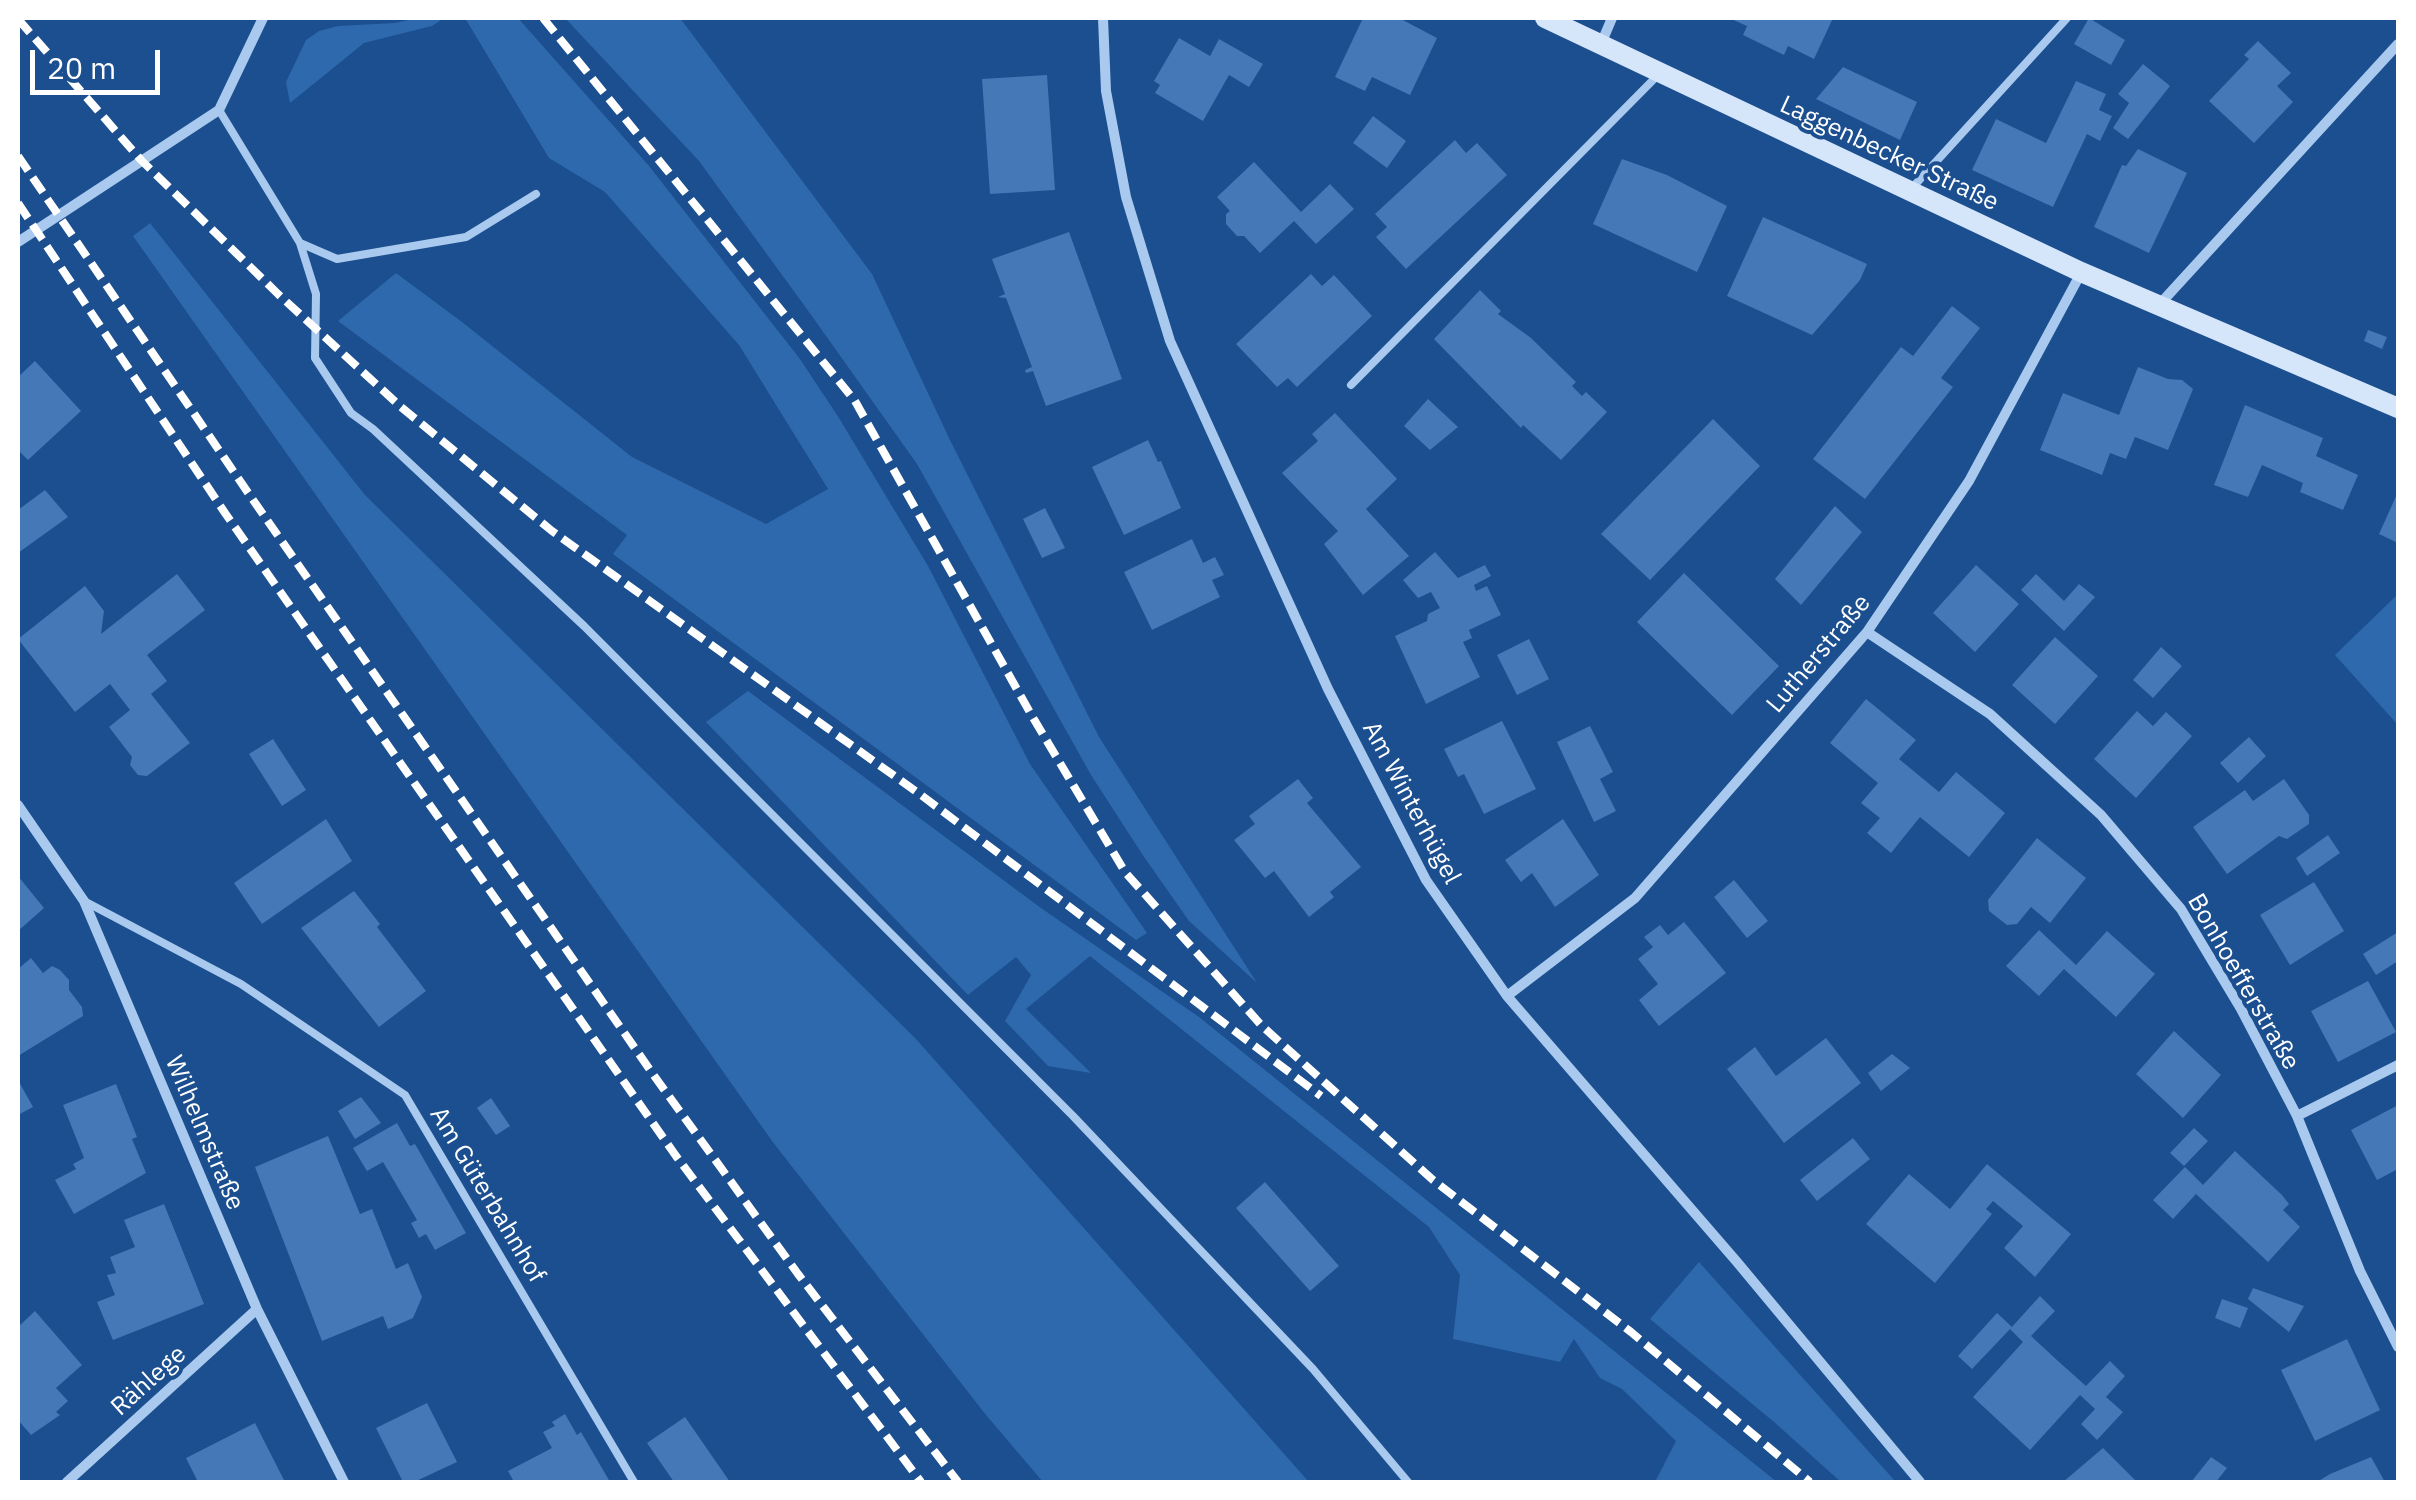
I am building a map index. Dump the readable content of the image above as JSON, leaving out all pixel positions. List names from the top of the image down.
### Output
{
  "streets": {
    "street": [
      "Laggenbecker Straße",
      "Lutherstraße",
      "Am Winterhügel",
      "Bonhoefferstraße",
      "Wilhelmstraße",
      "Rählege"
    ],
    "lane": ["Am Güterbahnhof"]
  },
  "crossings": [
    ["Laggenbecker Straße", "Lutherstraße"],
    ["Lutherstraße", "Am Winterhügel"],
    ["Lutherstraße", "Bonhoefferstraße"],
    ["Wilhelmstraße", "Am Güterbahnhof"],
    ["Wilhelmstraße", "Rählege"]
  ],
  "scale_bar": "20 m"
}
